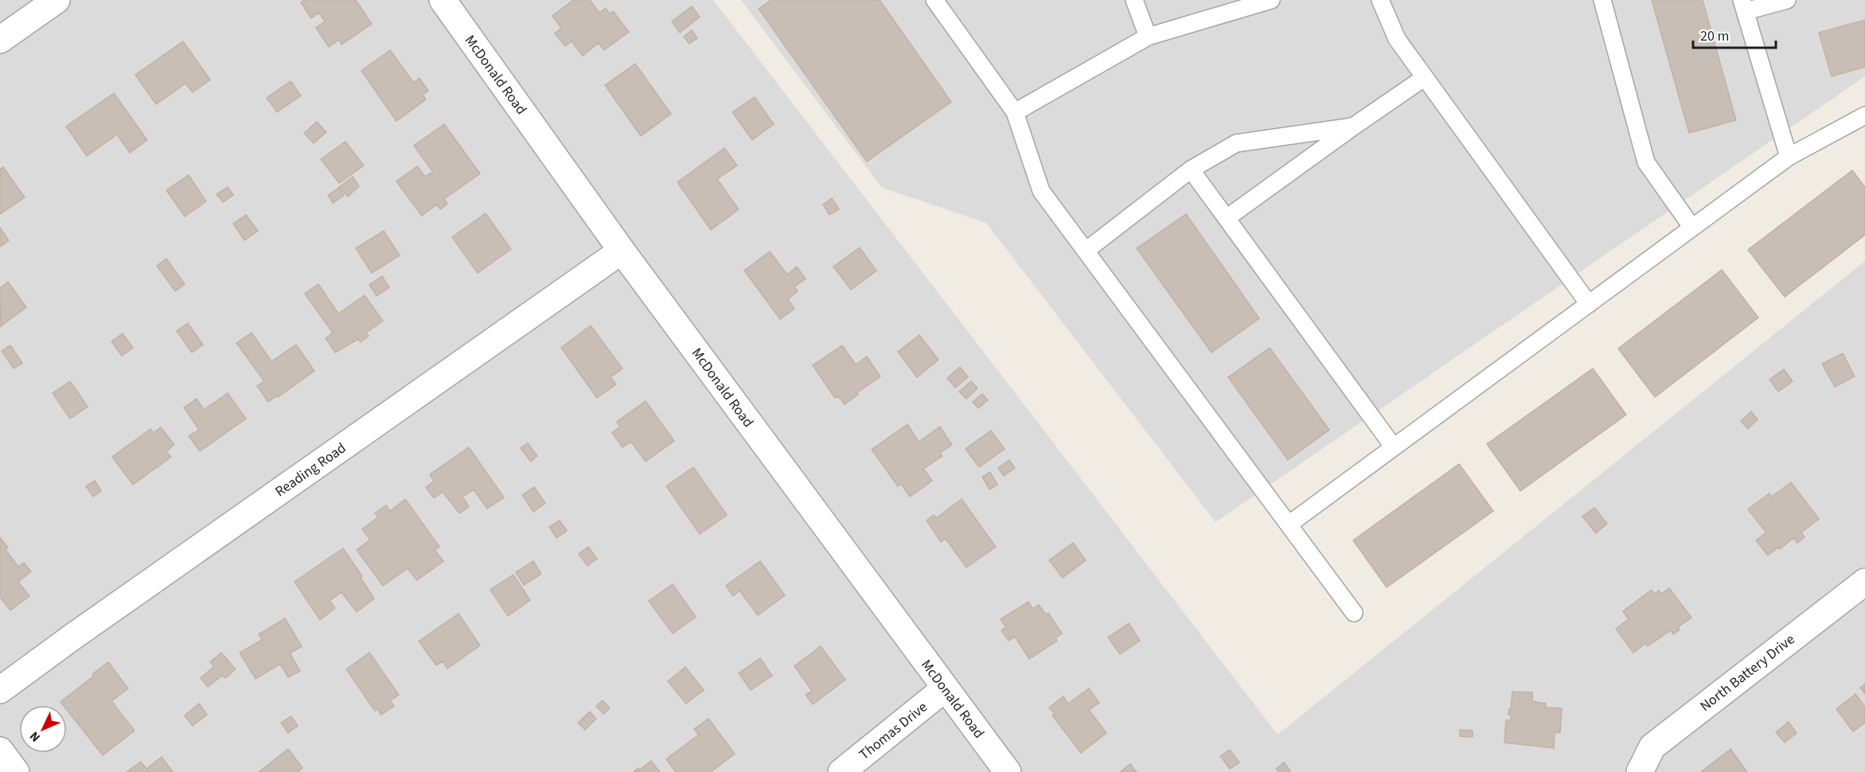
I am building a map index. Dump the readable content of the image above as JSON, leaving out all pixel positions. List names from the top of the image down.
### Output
{
  "streets": {
    "street": [
      "McDonald Road",
      "Reading Road",
      "North Battery Drive",
      "Thomas Drive"
    ]
  },
  "crossings": [
    ["McDonald Road", "Reading Road"],
    ["McDonald Road", "Thomas Drive"]
  ],
  "scale_bar": "20 m",
  "north": "bottom left"
}
